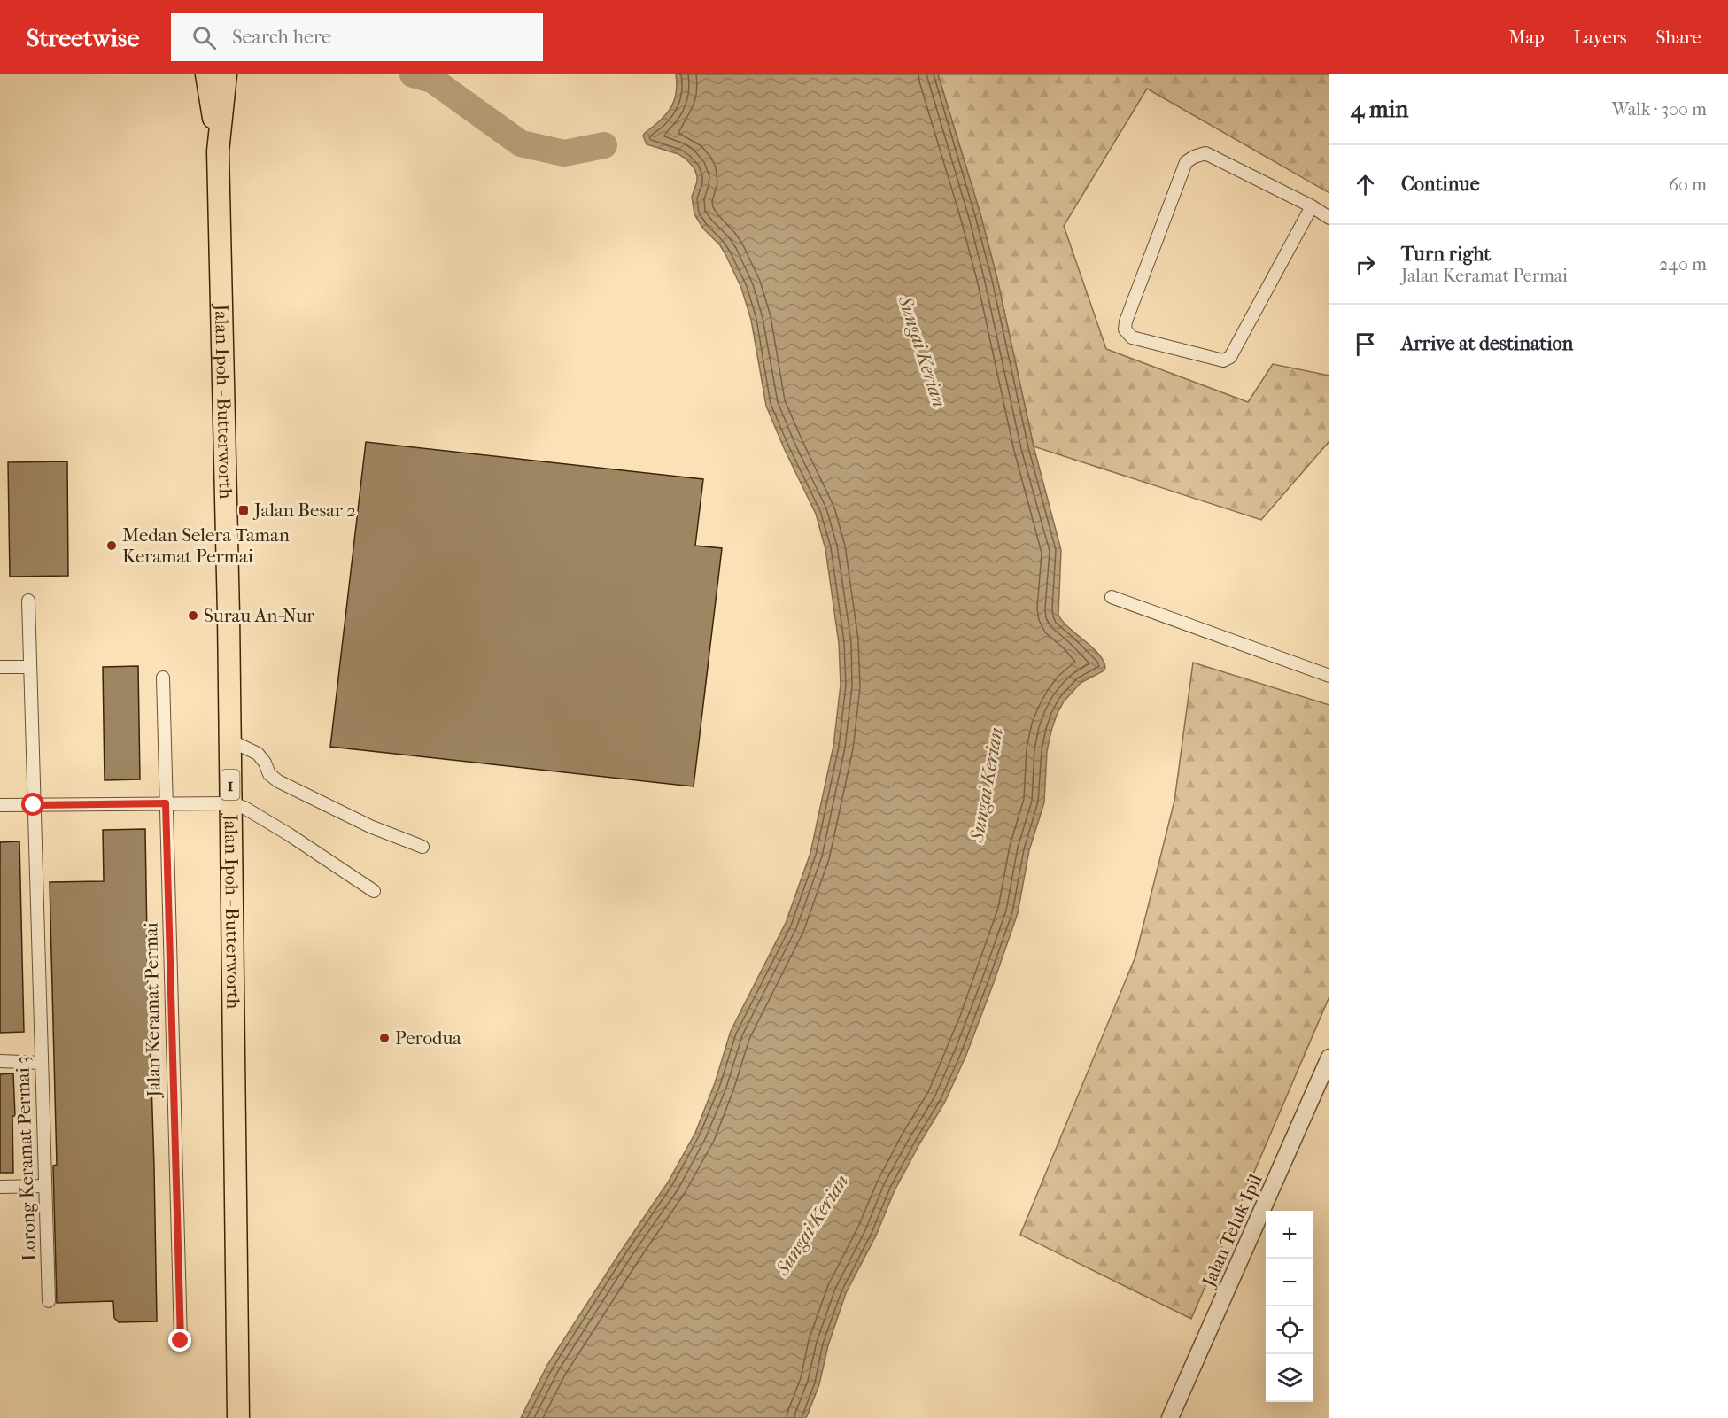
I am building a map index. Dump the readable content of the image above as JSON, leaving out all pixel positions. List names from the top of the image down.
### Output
{
  "streets": {
    "highway": ["Jalan Ipoh - Butterworth", "1"],
    "street": ["Jalan Keramat Permai", "Lorong Keramat Permai 3", "Jalan Teluk Ipil"]
  },
  "water": ["Sungai Kerian"],
  "places": {
    "transit": ["Jalan Besar 2"],
    "other": ["Medan Selera Taman Keramat Permai", "Surau An-Nur", "Perodua"]
  },
  "page": {
    "header": "Streetwise",
    "search": "Search here",
    "nav": ["Map", "Layers", "Share"],
    "heading": ["4 min", "Walk · 300 m"],
    "list": [
      ["Continue", "60 m"],
      ["Turn right", "Jalan Keramat Permai", "240 m"],
      "Arrive at destination"
    ],
    "map_buttons": ["+", "−"]
  }
}
